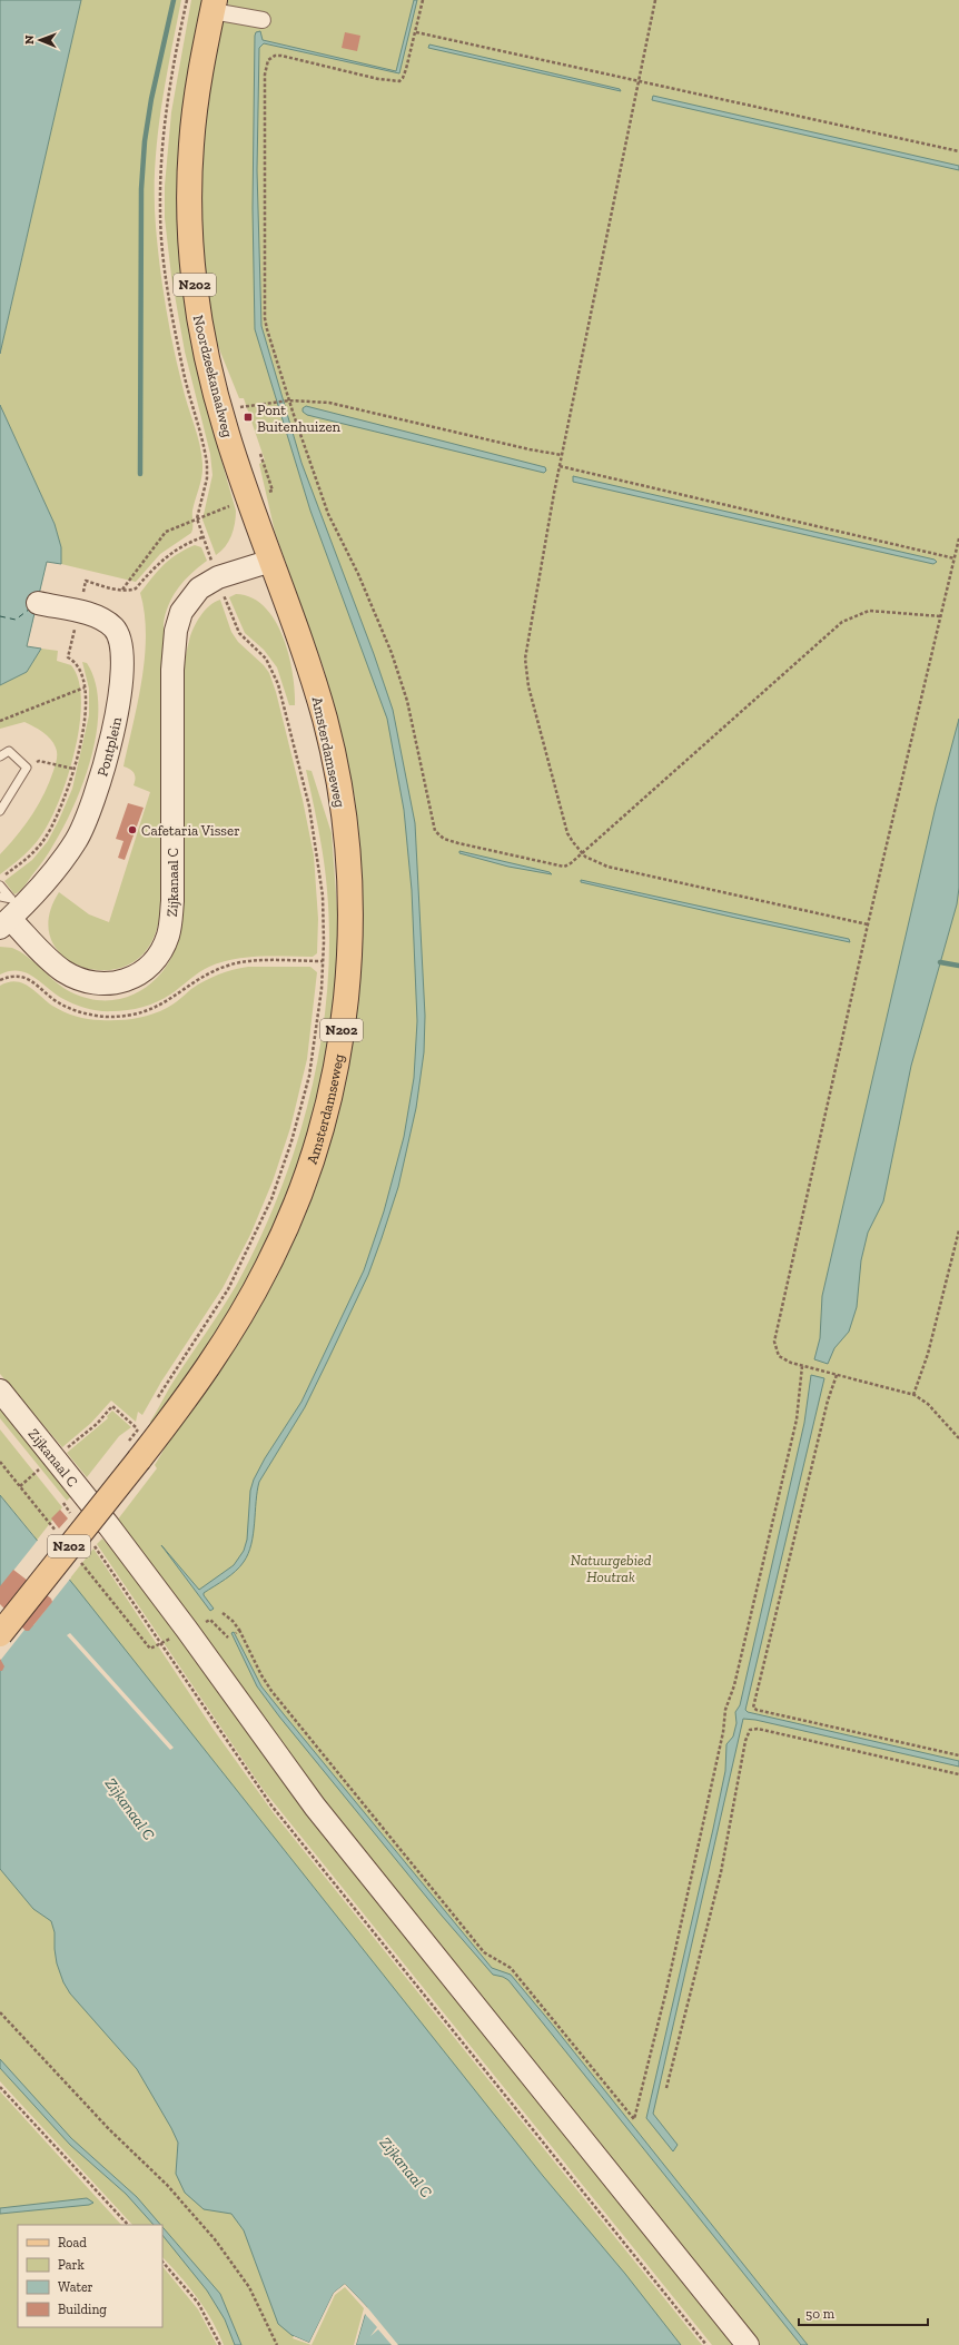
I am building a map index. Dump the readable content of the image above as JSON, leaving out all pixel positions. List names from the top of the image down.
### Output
{
  "streets": {
    "main road": ["N202", "Noordzeekanaalweg", "Amsterdamseweg"],
    "street": ["Pontplein", "Zijkanaal C"]
  },
  "crossings": [
    ["Noordzeekanaalweg", "Amsterdamseweg"],
    ["Noordzeekanaalweg", "Zijkanaal C"],
    ["Pontplein", "Zijkanaal C"],
    ["Amsterdamseweg", "Zijkanaal C"]
  ],
  "water": ["Zijkanaal C"],
  "parks": ["Natuurgebied Houtrak"],
  "places": {
    "transit": ["Pont Buitenhuizen"],
    "other": ["Cafetaria Visser"]
  },
  "legend": [
    "Road",
    "Park",
    "Water",
    "Building"
  ],
  "scale_bar": "50 m",
  "north": "left"
}
